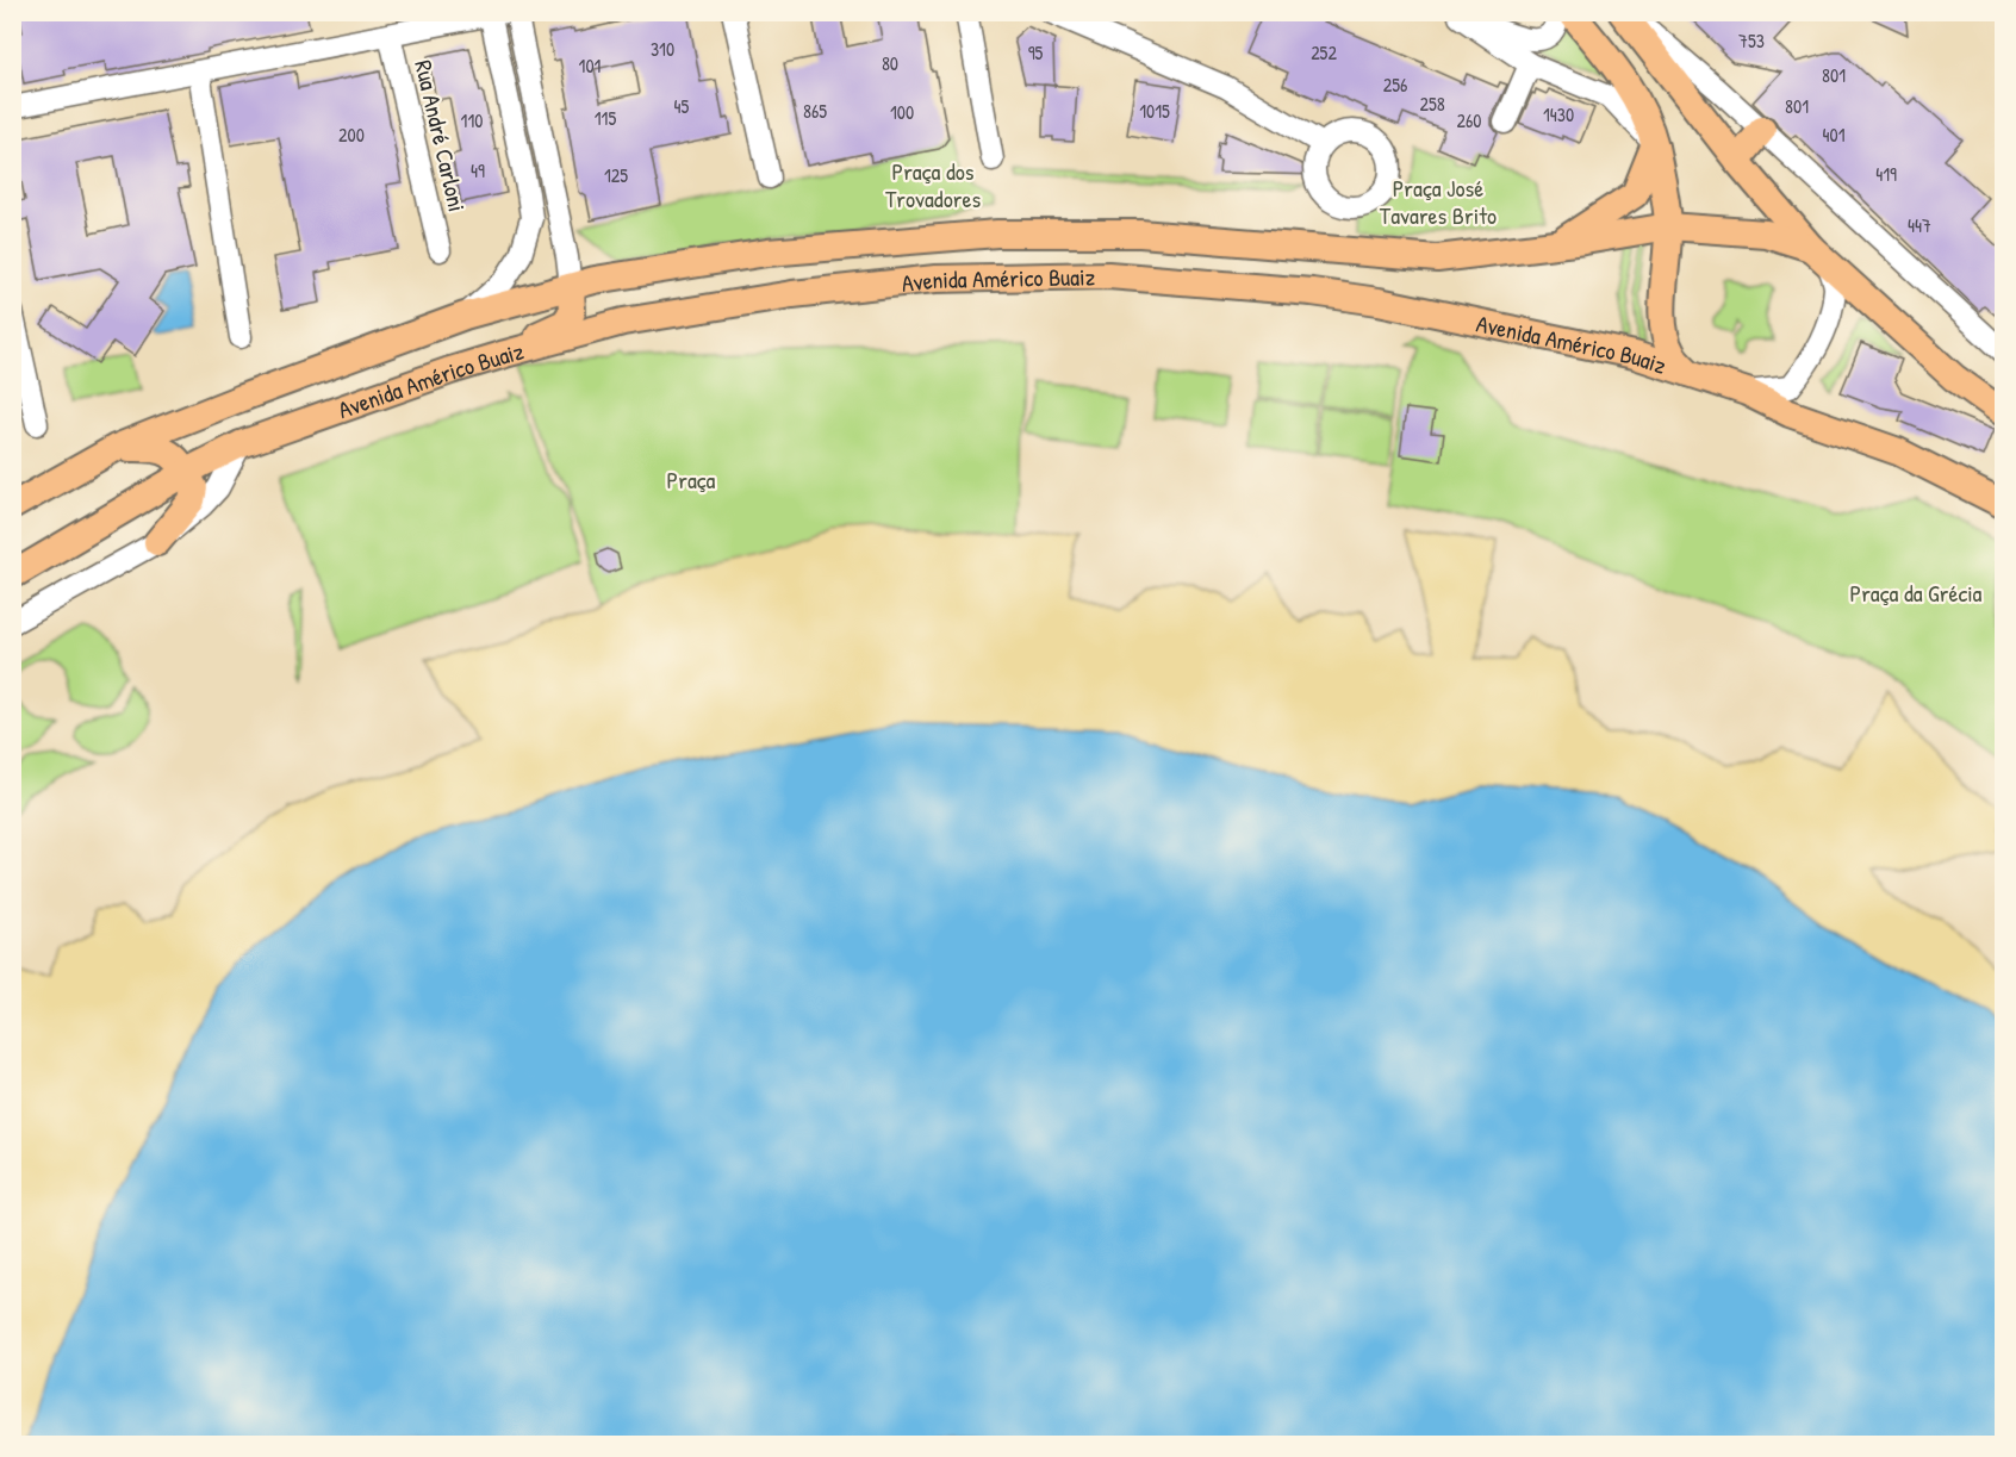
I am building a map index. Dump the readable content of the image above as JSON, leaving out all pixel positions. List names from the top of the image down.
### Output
{
  "streets": {
    "main road": ["Avenida Américo Buaiz"],
    "street": ["Rua André Carloni"]
  },
  "parks": [
    "Praça dos Trovadores",
    "Praça José Tavares Brito",
    "Praça",
    "Praça da Grécia"
  ],
  "house_numbers": [
    "753",
    "310",
    "95",
    "252",
    "80",
    "101",
    "801",
    "256",
    "258",
    "45",
    "801",
    "865",
    "1015",
    "100",
    "1430",
    "115",
    "110",
    "260",
    "200",
    "401",
    "49",
    "419",
    "125",
    "447"
  ]
}
